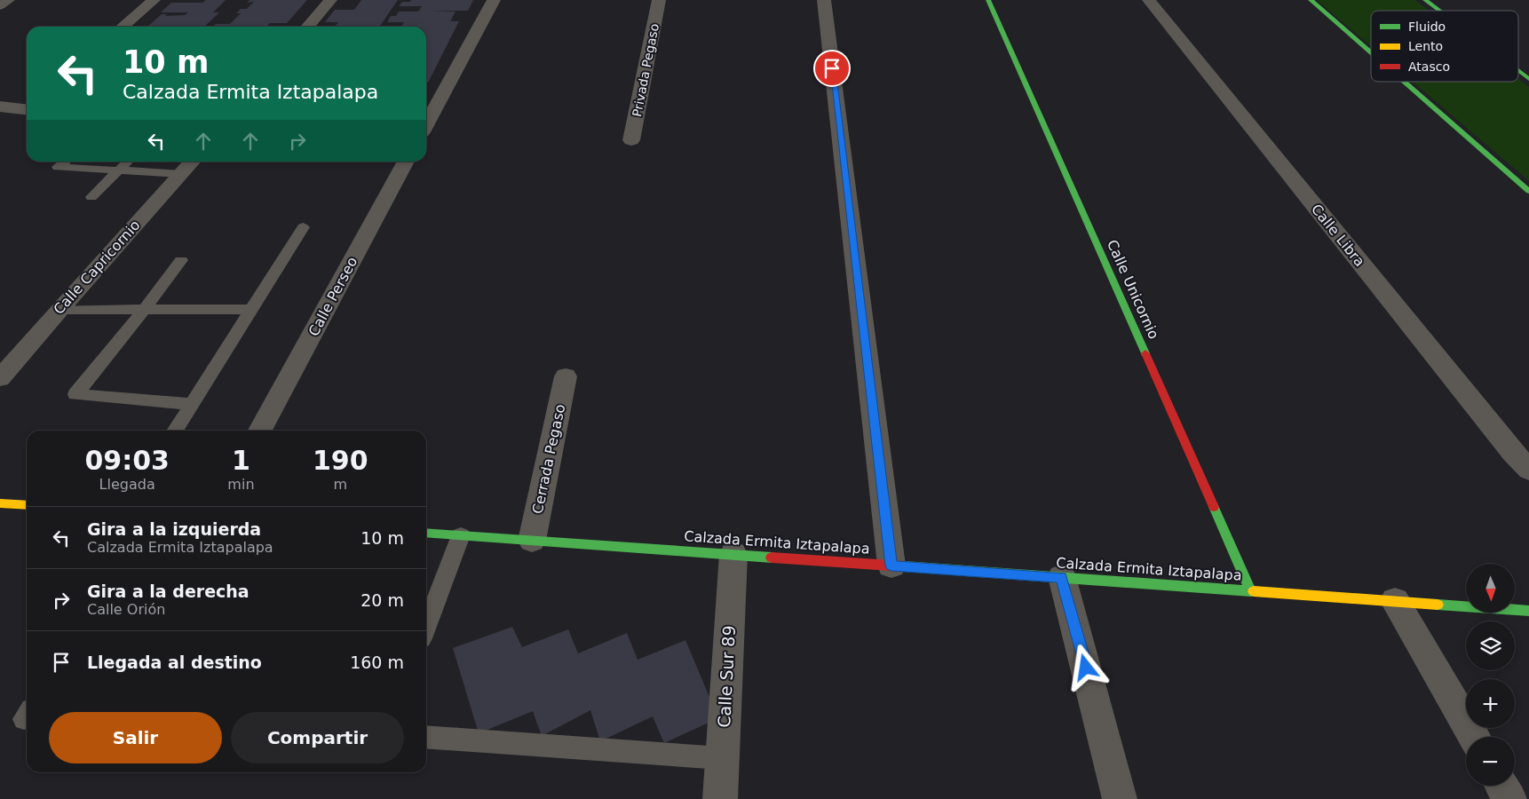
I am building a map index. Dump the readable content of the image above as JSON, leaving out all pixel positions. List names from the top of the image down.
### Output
{
  "streets": {
    "street": [
      "Privada Pegaso",
      "Calle Libra",
      "Calle Capricornio",
      "Calle Unicornio",
      "Calle Perseo",
      "Cerrada Pegaso",
      "Calzada Ermita Iztapalapa",
      "Calle Sur 89"
    ]
  },
  "crossings": [
    ["Calle Unicornio", "Calzada Ermita Iztapalapa"],
    ["Cerrada Pegaso", "Calzada Ermita Iztapalapa"],
    ["Calzada Ermita Iztapalapa", "Calle Sur 89"]
  ],
  "legend": ["Fluido", "Lento", "Atasco"],
  "north": "bottom",
  "page": {
    "turn": ["10 m", "Calzada Ermita Iztapalapa"],
    "eta": [
      "09:03",
      "Llegada",
      "1",
      "min",
      "190",
      "m"
    ],
    "list": [
      {
        "name": "Gira a la izquierda",
        "note": "Calzada Ermita Iztapalapa",
        "value": "10 m"
      },
      {
        "name": "Gira a la derecha",
        "note": "Calle Orión",
        "value": "20 m"
      },
      {
        "name": "Llegada al destino",
        "value": "160 m"
      }
    ],
    "map_buttons": ["+", "−"],
    "buttons": ["Salir", "Compartir"]
  }
}
